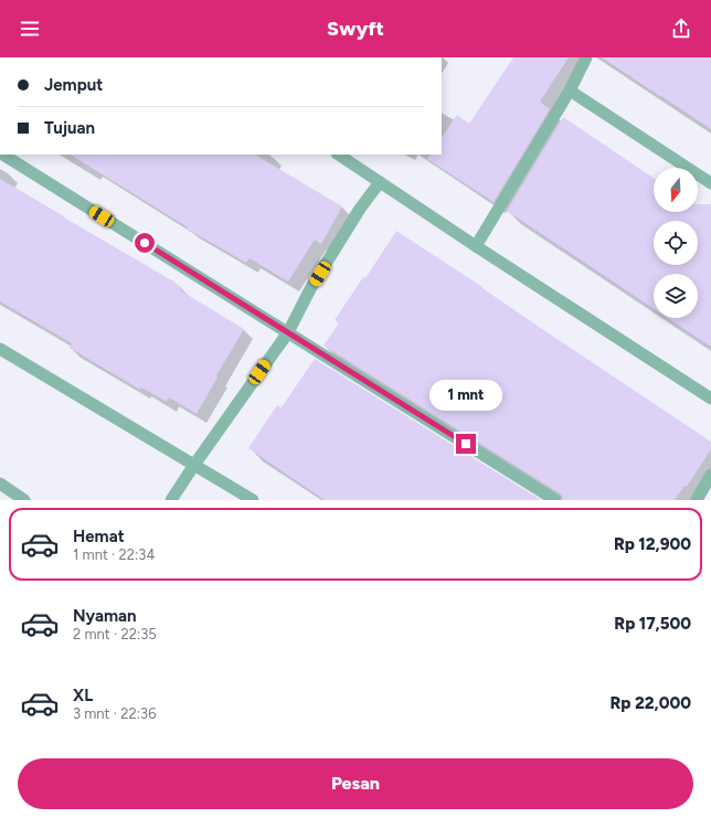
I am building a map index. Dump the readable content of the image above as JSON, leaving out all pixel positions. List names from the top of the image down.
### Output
{
  "north": "bottom",
  "page": {
    "header": "Swyft",
    "banner": ["Jemput", "Tujuan"],
    "bubble": "1 mnt",
    "list": [
      {
        "name": "Hemat",
        "note": "1 mnt · 22:34",
        "value": "Rp 12,900"
      },
      {
        "name": "Nyaman",
        "note": "2 mnt · 22:35",
        "value": "Rp 17,500"
      },
      {
        "name": "XL",
        "note": "3 mnt · 22:36",
        "value": "Rp 22,000"
      }
    ],
    "buttons": "Pesan"
  }
}
